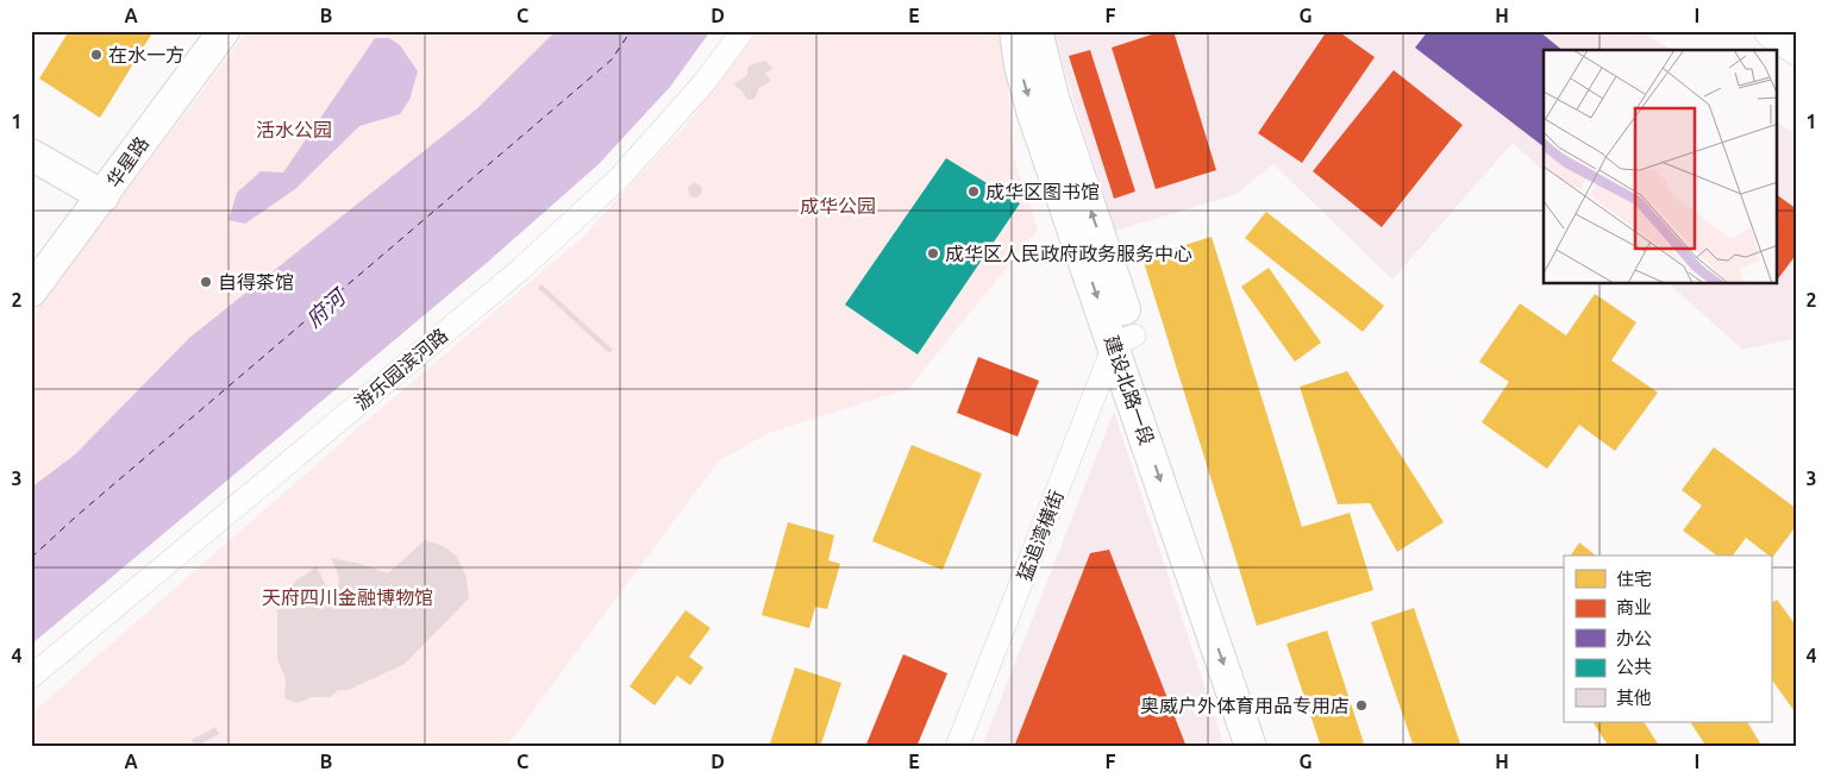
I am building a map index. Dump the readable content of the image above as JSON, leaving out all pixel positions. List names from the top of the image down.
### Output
{
  "streets": {
    "main road": ["华星路", "建设北路一段"],
    "street": ["游乐园滨河路", "猛追湾横街"]
  },
  "crossings": [
    ["建设北路一段", "猛追湾横街"]
  ],
  "water": ["府河"],
  "parks": ["活水公园", "成华公园", "天府四川金融博物馆"],
  "places": [
    "在水一方",
    "成华区图书馆",
    "成华区人民政府政务服务中心",
    "自得茶馆",
    "奥威户外体育用品专用店"
  ],
  "legend": [
    "住宅",
    "商业",
    "办公",
    "公共",
    "其他"
  ],
  "grid": {
    "columns": [
      "A",
      "B",
      "C",
      "D",
      "E",
      "F",
      "G",
      "H",
      "I"
    ],
    "rows": [
      "1",
      "2",
      "3",
      "4"
    ]
  }
}
